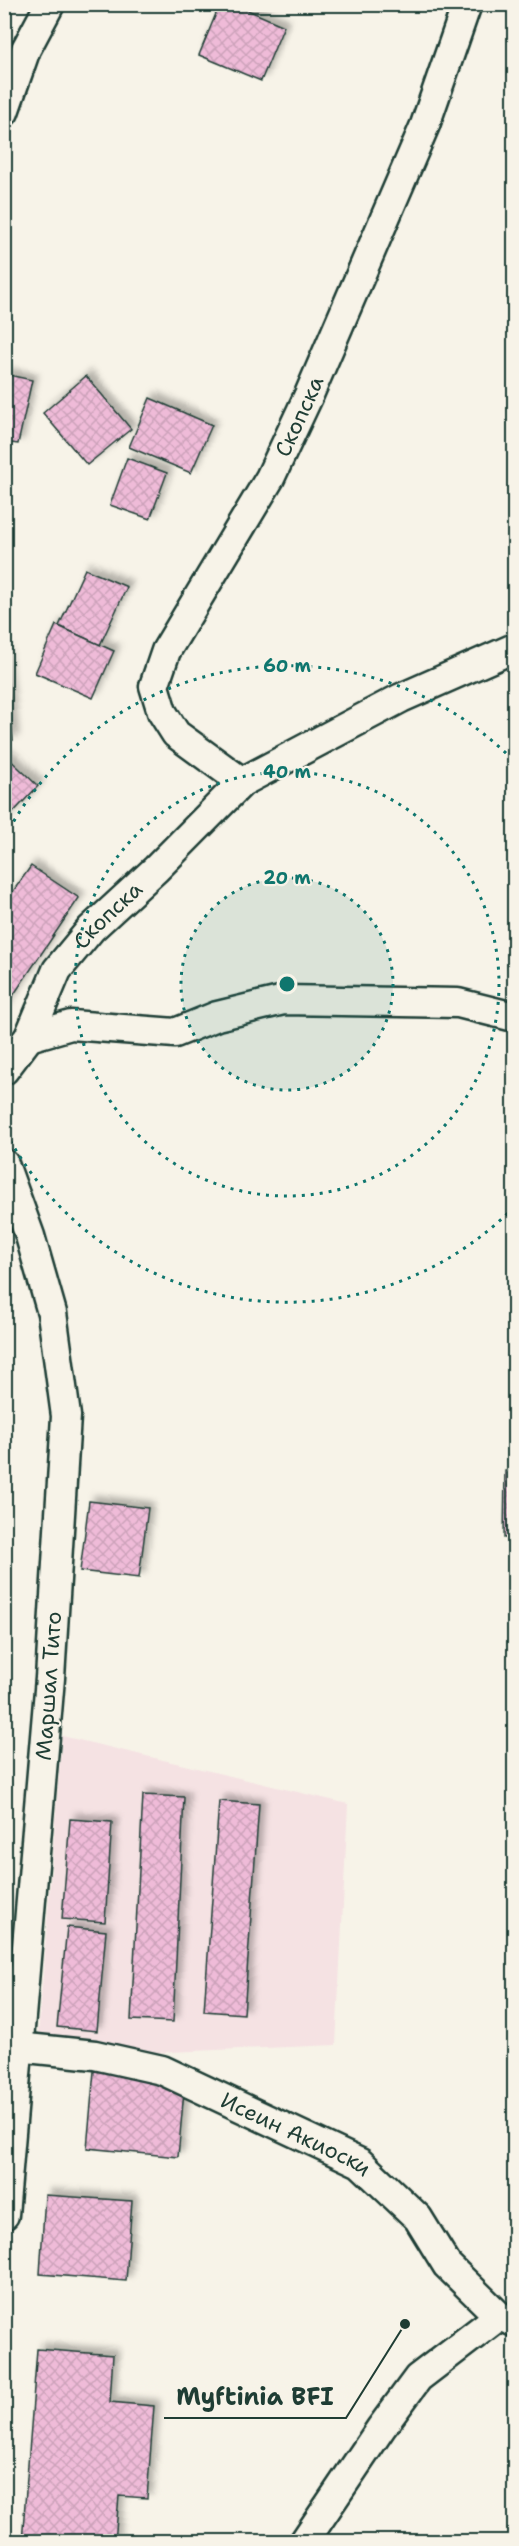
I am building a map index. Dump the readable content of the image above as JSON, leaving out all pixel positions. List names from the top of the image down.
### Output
{
  "streets": {
    "street": ["Скопска", "Маршал Тито", "Исеин Акиоски"]
  },
  "crossings": [
    ["Маршал Тито", "Исеин Акиоски"]
  ],
  "places": ["Myftinia BFI"],
  "rings": ["60 m", "40 m", "20 m"]
}
